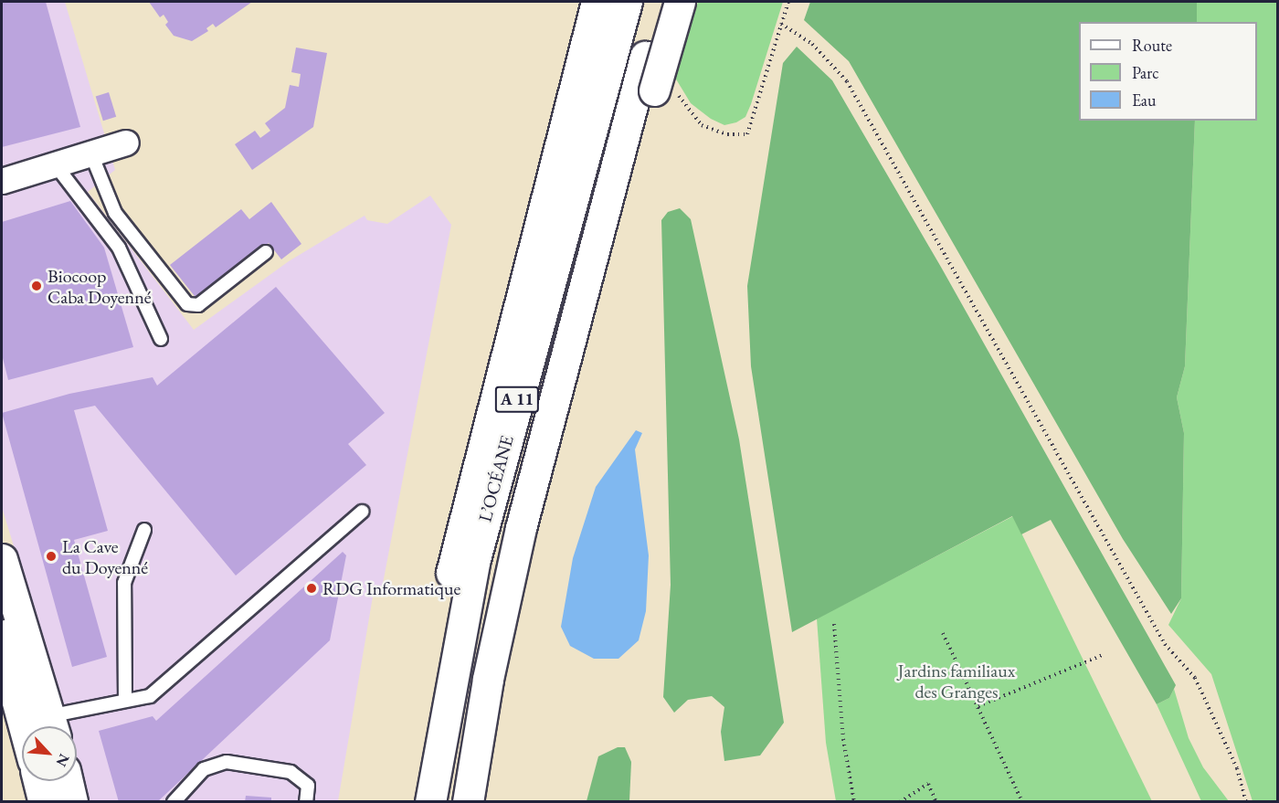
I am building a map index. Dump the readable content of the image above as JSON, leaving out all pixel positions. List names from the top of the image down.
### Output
{
  "streets": {
    "main road": ["A 11", "L’OCÉANE"]
  },
  "parks": ["Jardins familiaux des Granges"],
  "places": ["Biocoop Caba Doyenné", "La Cave du Doyenné", "RDG Informatique"],
  "legend": ["Route", "Parc", "Eau"],
  "north": "bottom right"
}
